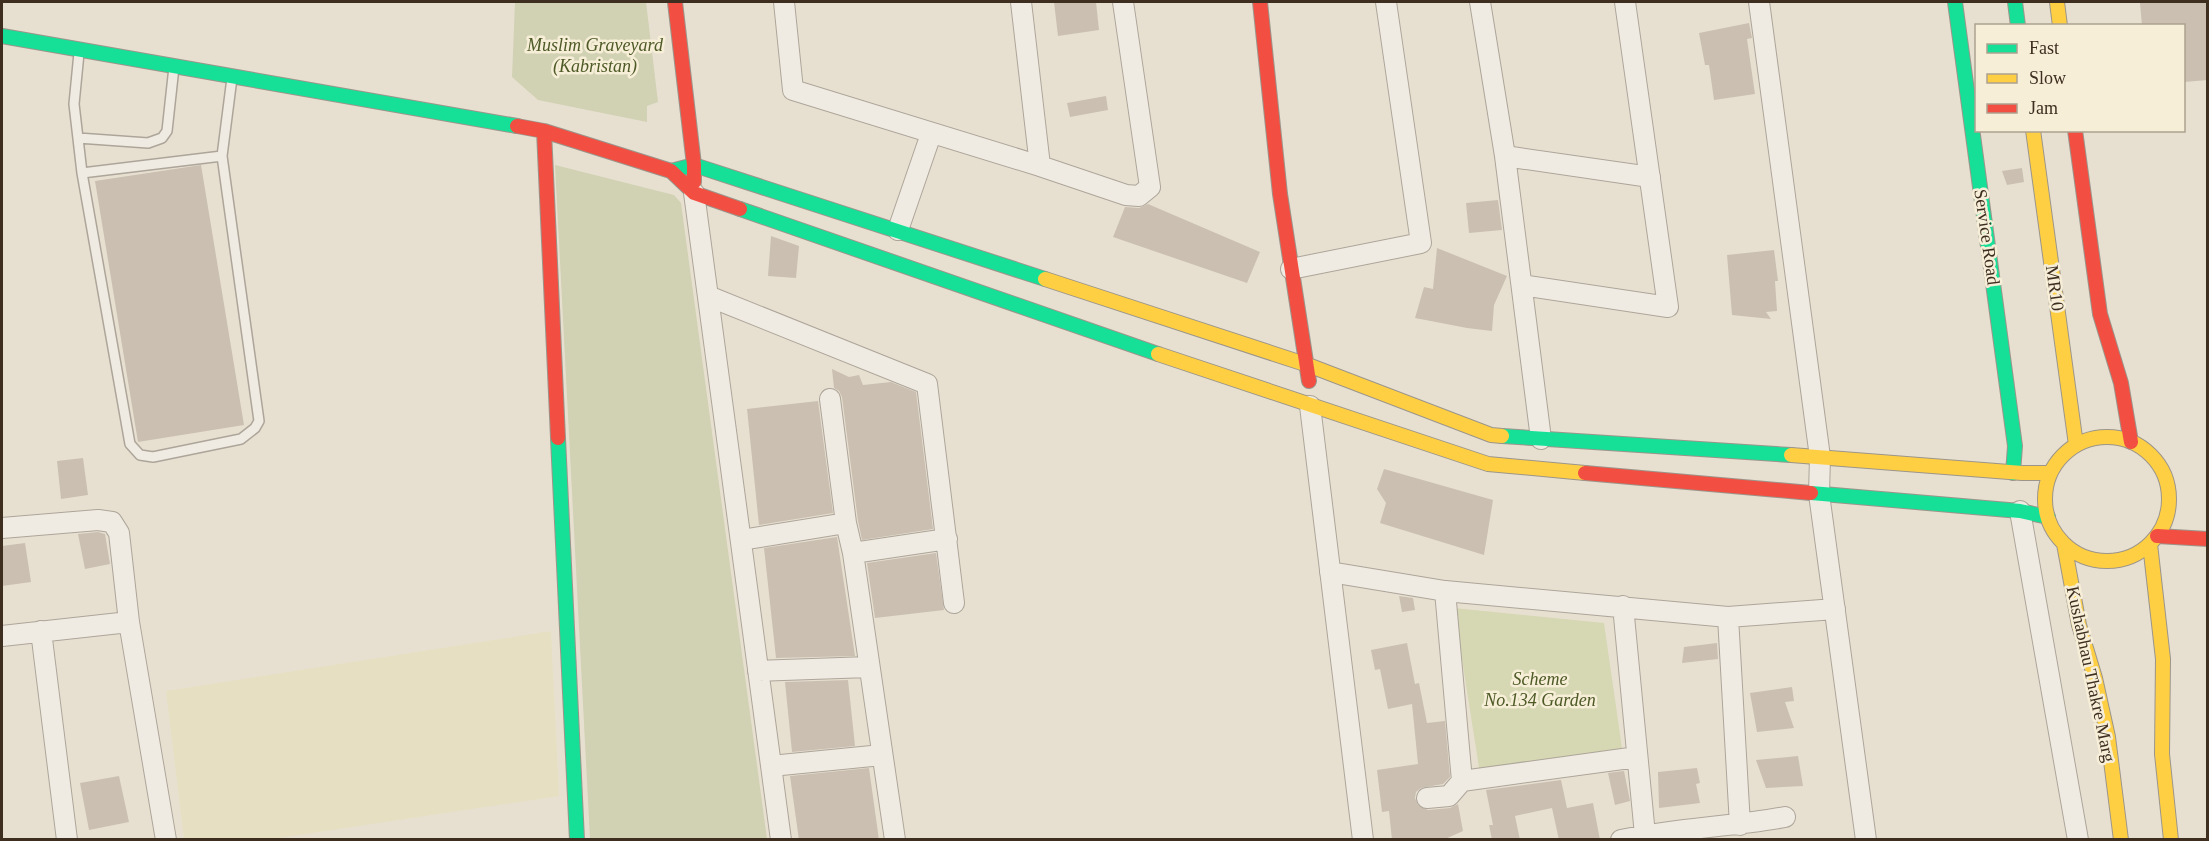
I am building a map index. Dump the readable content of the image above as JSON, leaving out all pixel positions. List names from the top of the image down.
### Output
{
  "streets": {
    "street": ["Service Road", "MR10", "Kushabhau Thakre Marg"]
  },
  "crossings": [
    ["MR10", "Kushabhau Thakre Marg"]
  ],
  "parks": ["Muslim Graveyard (Kabristan)", "Scheme No.134 Garden"],
  "legend": ["Fast", "Slow", "Jam"]
}
